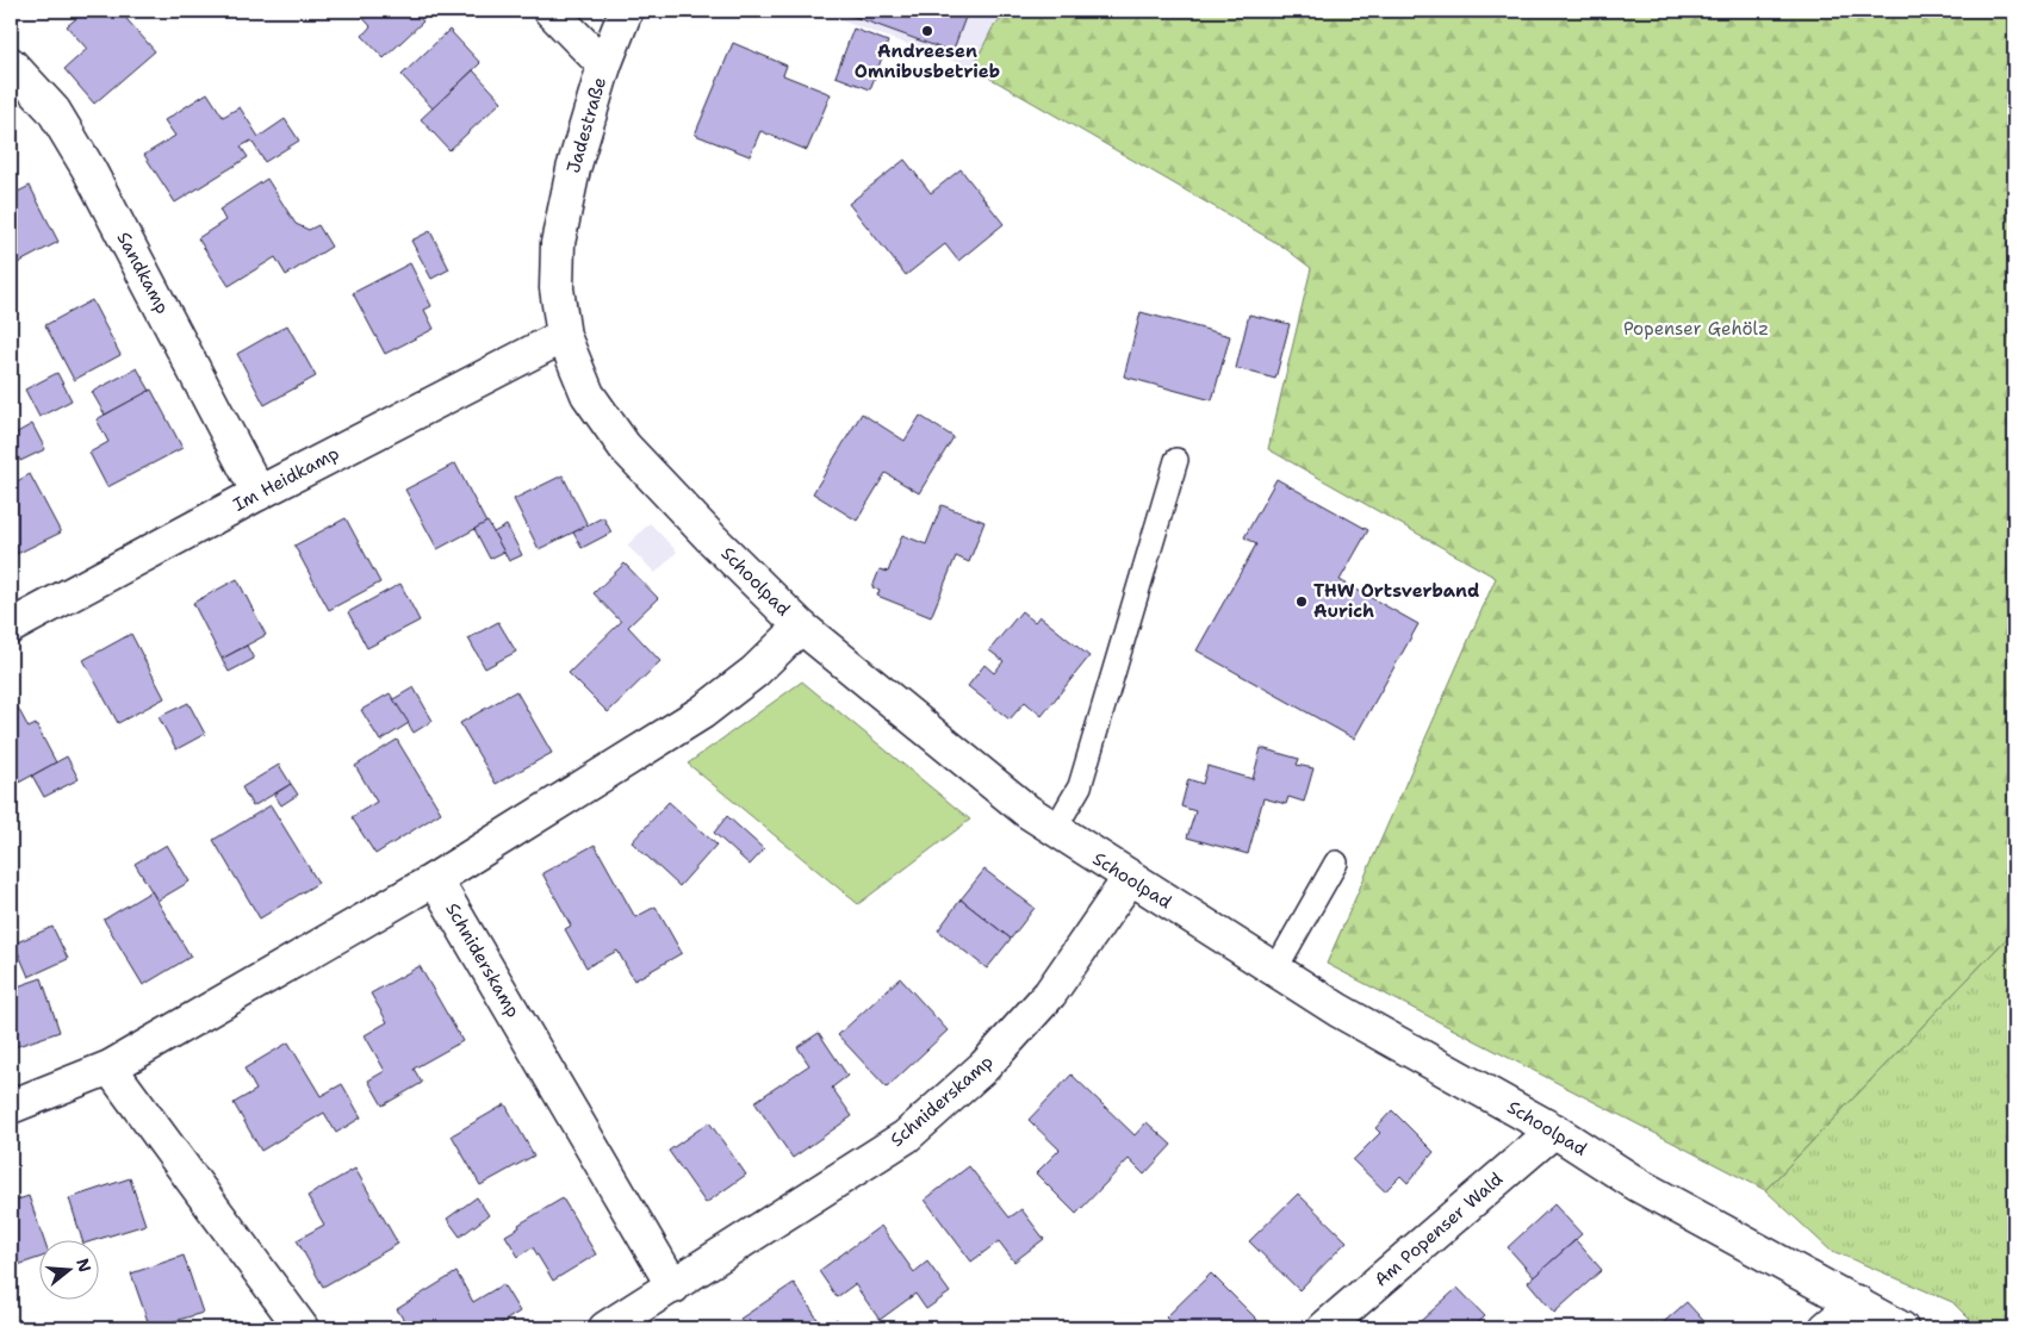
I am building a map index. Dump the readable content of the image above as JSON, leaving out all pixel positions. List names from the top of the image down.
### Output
{
  "streets": {
    "street": [
      "Jadestraße",
      "Sandkamp",
      "Im Heidkamp",
      "Schoolpad",
      "Schniderskamp",
      "Am Popenser Wald"
    ]
  },
  "crossings": [
    ["Jadestraße", "Schoolpad"],
    ["Sandkamp", "Im Heidkamp"],
    ["Im Heidkamp", "Schoolpad"],
    ["Schoolpad", "Schniderskamp"],
    ["Schoolpad", "Am Popenser Wald"]
  ],
  "parks": ["Popenser Gehölz"],
  "places": ["Andreesen Omnibusbetrieb", "THW Ortsverband Aurich"],
  "north": "right"
}
